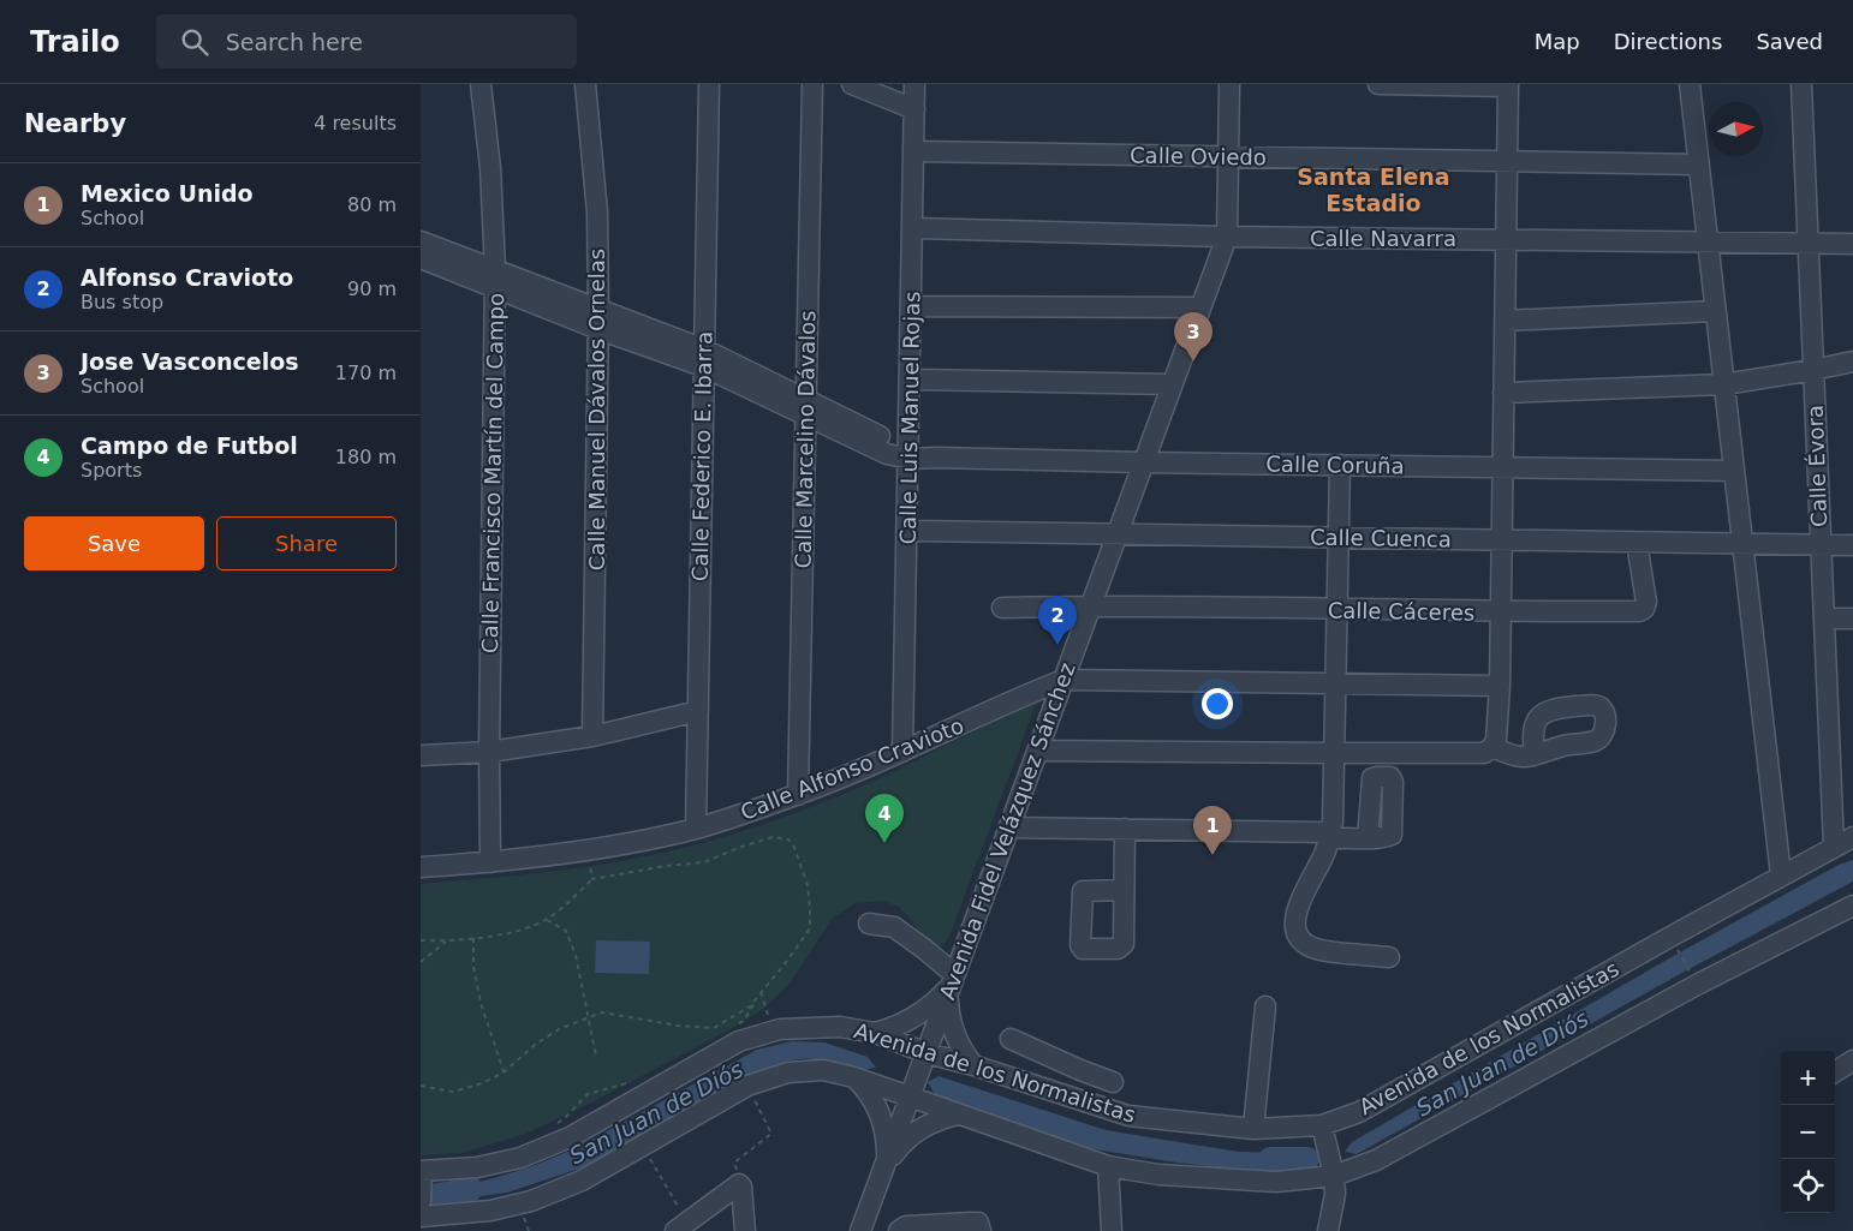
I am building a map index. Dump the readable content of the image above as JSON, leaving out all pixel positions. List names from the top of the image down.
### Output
{
  "streets": {
    "street": [
      "Calle Oviedo",
      "Calle Navarra",
      "Calle Manuel Dávalos Ornelas",
      "Calle Luis Manuel Rojas",
      "Calle Marcelino Dávalos",
      "Calle Federico E. Ibarra",
      "Calle Coruña",
      "Calle Évora",
      "Calle Francisco Martín del Campo",
      "Calle Cuenca",
      "Calle Cáceres",
      "Calle Alfonso Cravioto",
      "Avenida Fidel Velázquez Sánchez",
      "Avenida de los Normalistas"
    ]
  },
  "crossings": [
    ["Calle Oviedo", "Calle Luis Manuel Rojas"],
    ["Calle Oviedo", "Avenida Fidel Velázquez Sánchez"],
    ["Calle Navarra", "Calle Luis Manuel Rojas"],
    ["Calle Navarra", "Calle Évora"],
    ["Calle Navarra", "Avenida Fidel Velázquez Sánchez"],
    ["Calle Manuel Dávalos Ornelas", "Calle Coruña"],
    ["Calle Luis Manuel Rojas", "Calle Coruña"],
    ["Calle Luis Manuel Rojas", "Calle Cuenca"],
    ["Calle Luis Manuel Rojas", "Calle Alfonso Cravioto"],
    ["Calle Marcelino Dávalos", "Calle Coruña"],
    ["Calle Marcelino Dávalos", "Calle Alfonso Cravioto"],
    ["Calle Federico E. Ibarra", "Calle Coruña"],
    ["Calle Federico E. Ibarra", "Calle Alfonso Cravioto"],
    ["Calle Coruña", "Calle Francisco Martín del Campo"],
    ["Calle Coruña", "Avenida Fidel Velázquez Sánchez"],
    ["Calle Évora", "Calle Cuenca"],
    ["Calle Évora", "Avenida de los Normalistas"],
    ["Calle Francisco Martín del Campo", "Calle Alfonso Cravioto"],
    ["Calle Cuenca", "Calle Cáceres"],
    ["Calle Cuenca", "Avenida Fidel Velázquez Sánchez"],
    ["Calle Cáceres", "Avenida Fidel Velázquez Sánchez"],
    ["Calle Alfonso Cravioto", "Avenida Fidel Velázquez Sánchez"],
    ["Avenida Fidel Velázquez Sánchez", "Avenida de los Normalistas"]
  ],
  "districts": ["Santa Elena Estadio"],
  "water": ["San Juan de Diós"],
  "north": "right",
  "page": {
    "header": "Trailo",
    "search": "Search here",
    "nav": ["Map", "Directions", "Saved"],
    "heading": ["Nearby", "4 results"],
    "list": [
      {
        "mark": "1",
        "name": "Mexico Unido",
        "note": "School",
        "value": "80 m"
      },
      {
        "mark": "2",
        "name": "Alfonso Cravioto",
        "note": "Bus stop",
        "value": "90 m"
      },
      {
        "mark": "3",
        "name": "Jose Vasconcelos",
        "note": "School",
        "value": "170 m"
      },
      {
        "mark": "4",
        "name": "Campo de Futbol",
        "note": "Sports",
        "value": "180 m"
      }
    ],
    "pins": [
      "3",
      "2",
      "4",
      "1"
    ],
    "buttons": ["Save", "Share"],
    "map_buttons": ["+", "−"]
  }
}
